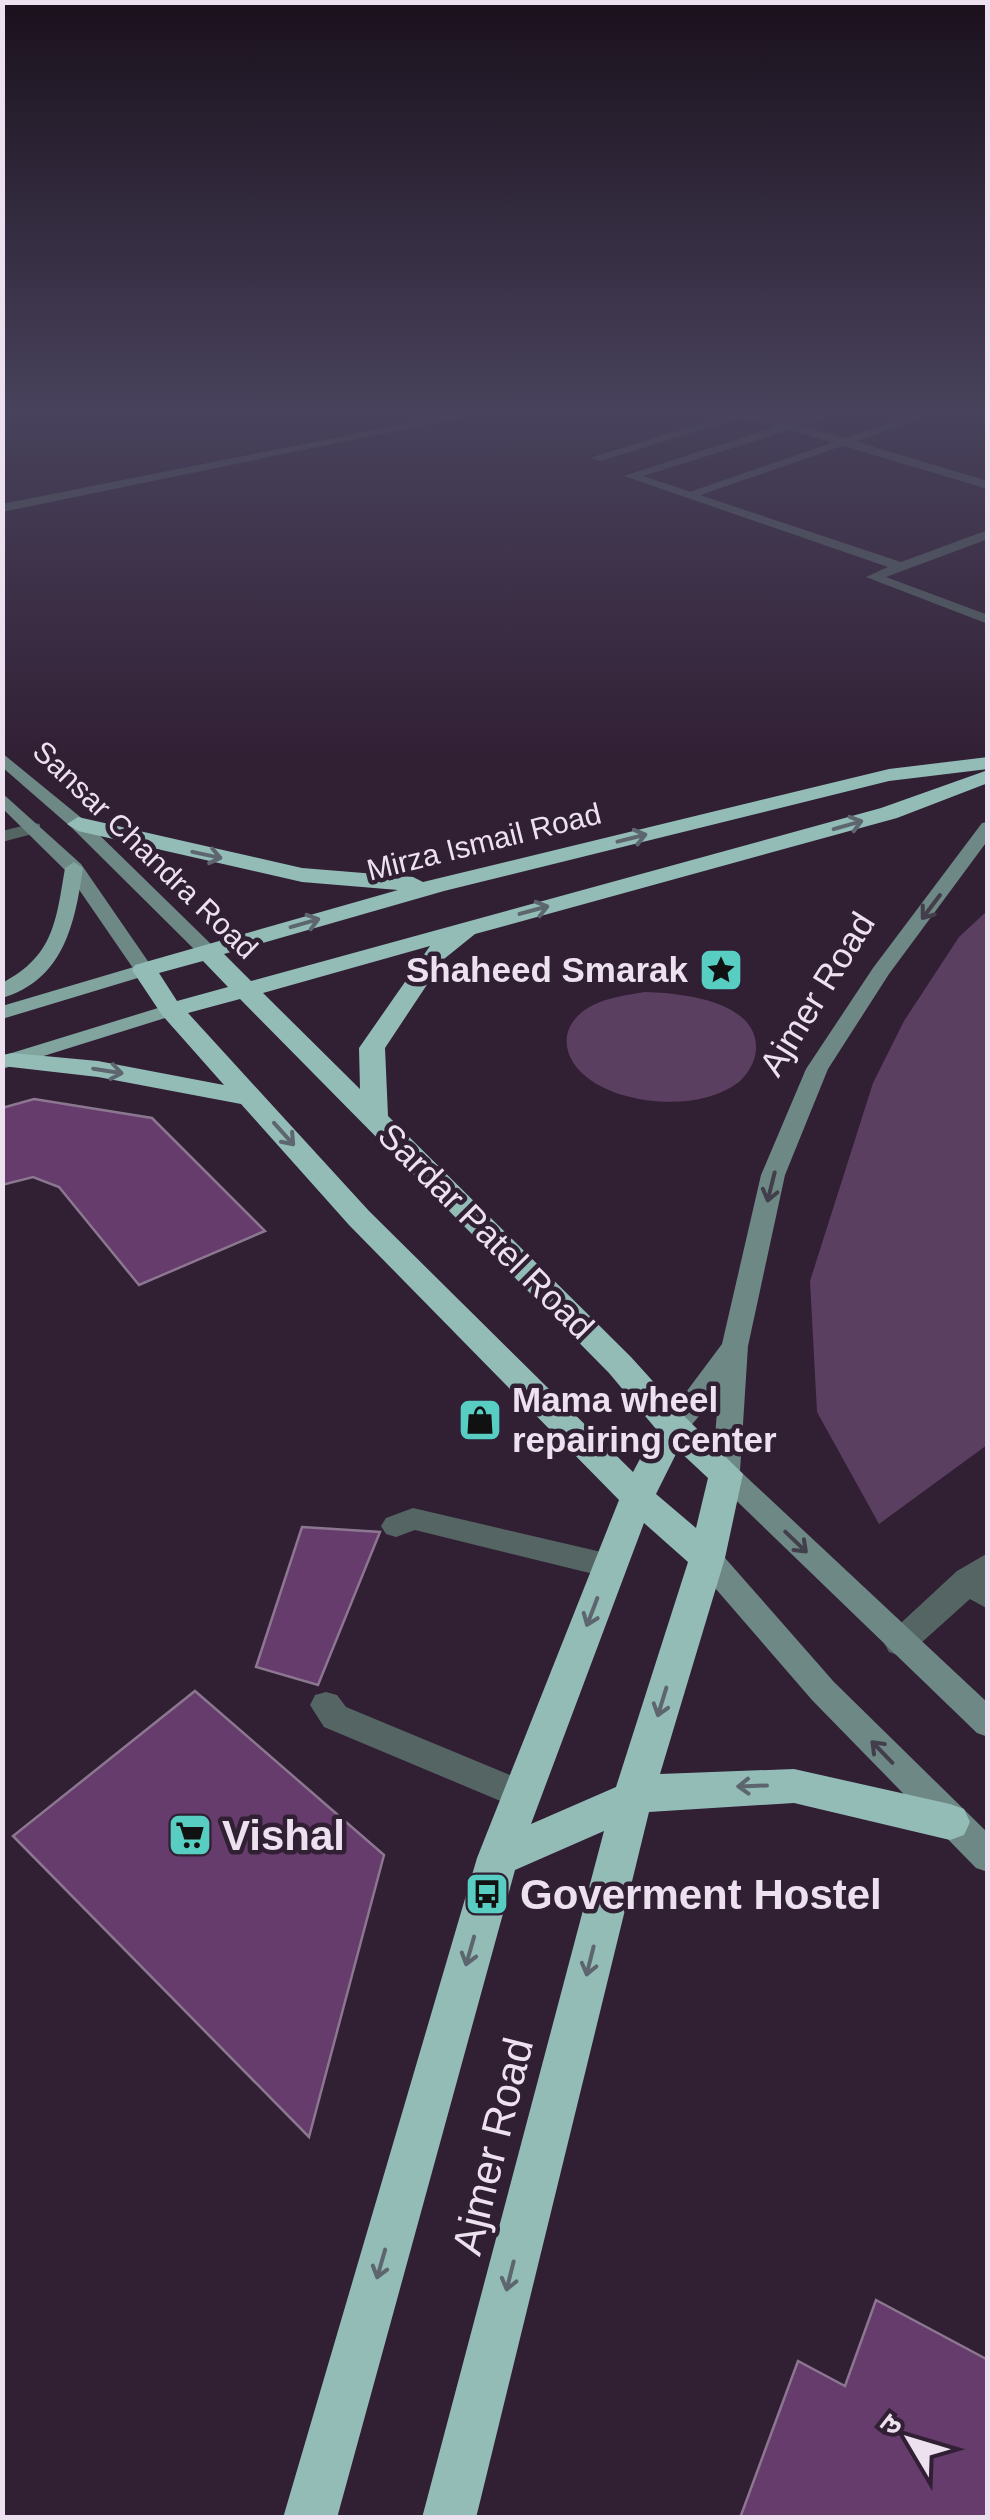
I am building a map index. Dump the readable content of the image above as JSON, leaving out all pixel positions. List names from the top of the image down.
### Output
{
  "streets": {
    "highway": [
      "Mirza Ismail Road",
      "Sansar Chandra Road",
      "Ajmer Road",
      "Sardar Patel Road"
    ]
  },
  "crossings": [
    ["Mirza Ismail Road", "Sansar Chandra Road"],
    ["Mirza Ismail Road", "Sardar Patel Road"],
    ["Sansar Chandra Road", "Sardar Patel Road"],
    ["Ajmer Road", "Sardar Patel Road"]
  ],
  "one_way": ["Ajmer Road"],
  "places": {
    "place": ["Shaheed Smarak"],
    "shop": ["Mama wheel repairing center"],
    "supermarket": ["Vishal"],
    "bus stop": ["Goverment Hostel"]
  },
  "north": "top left"
}
